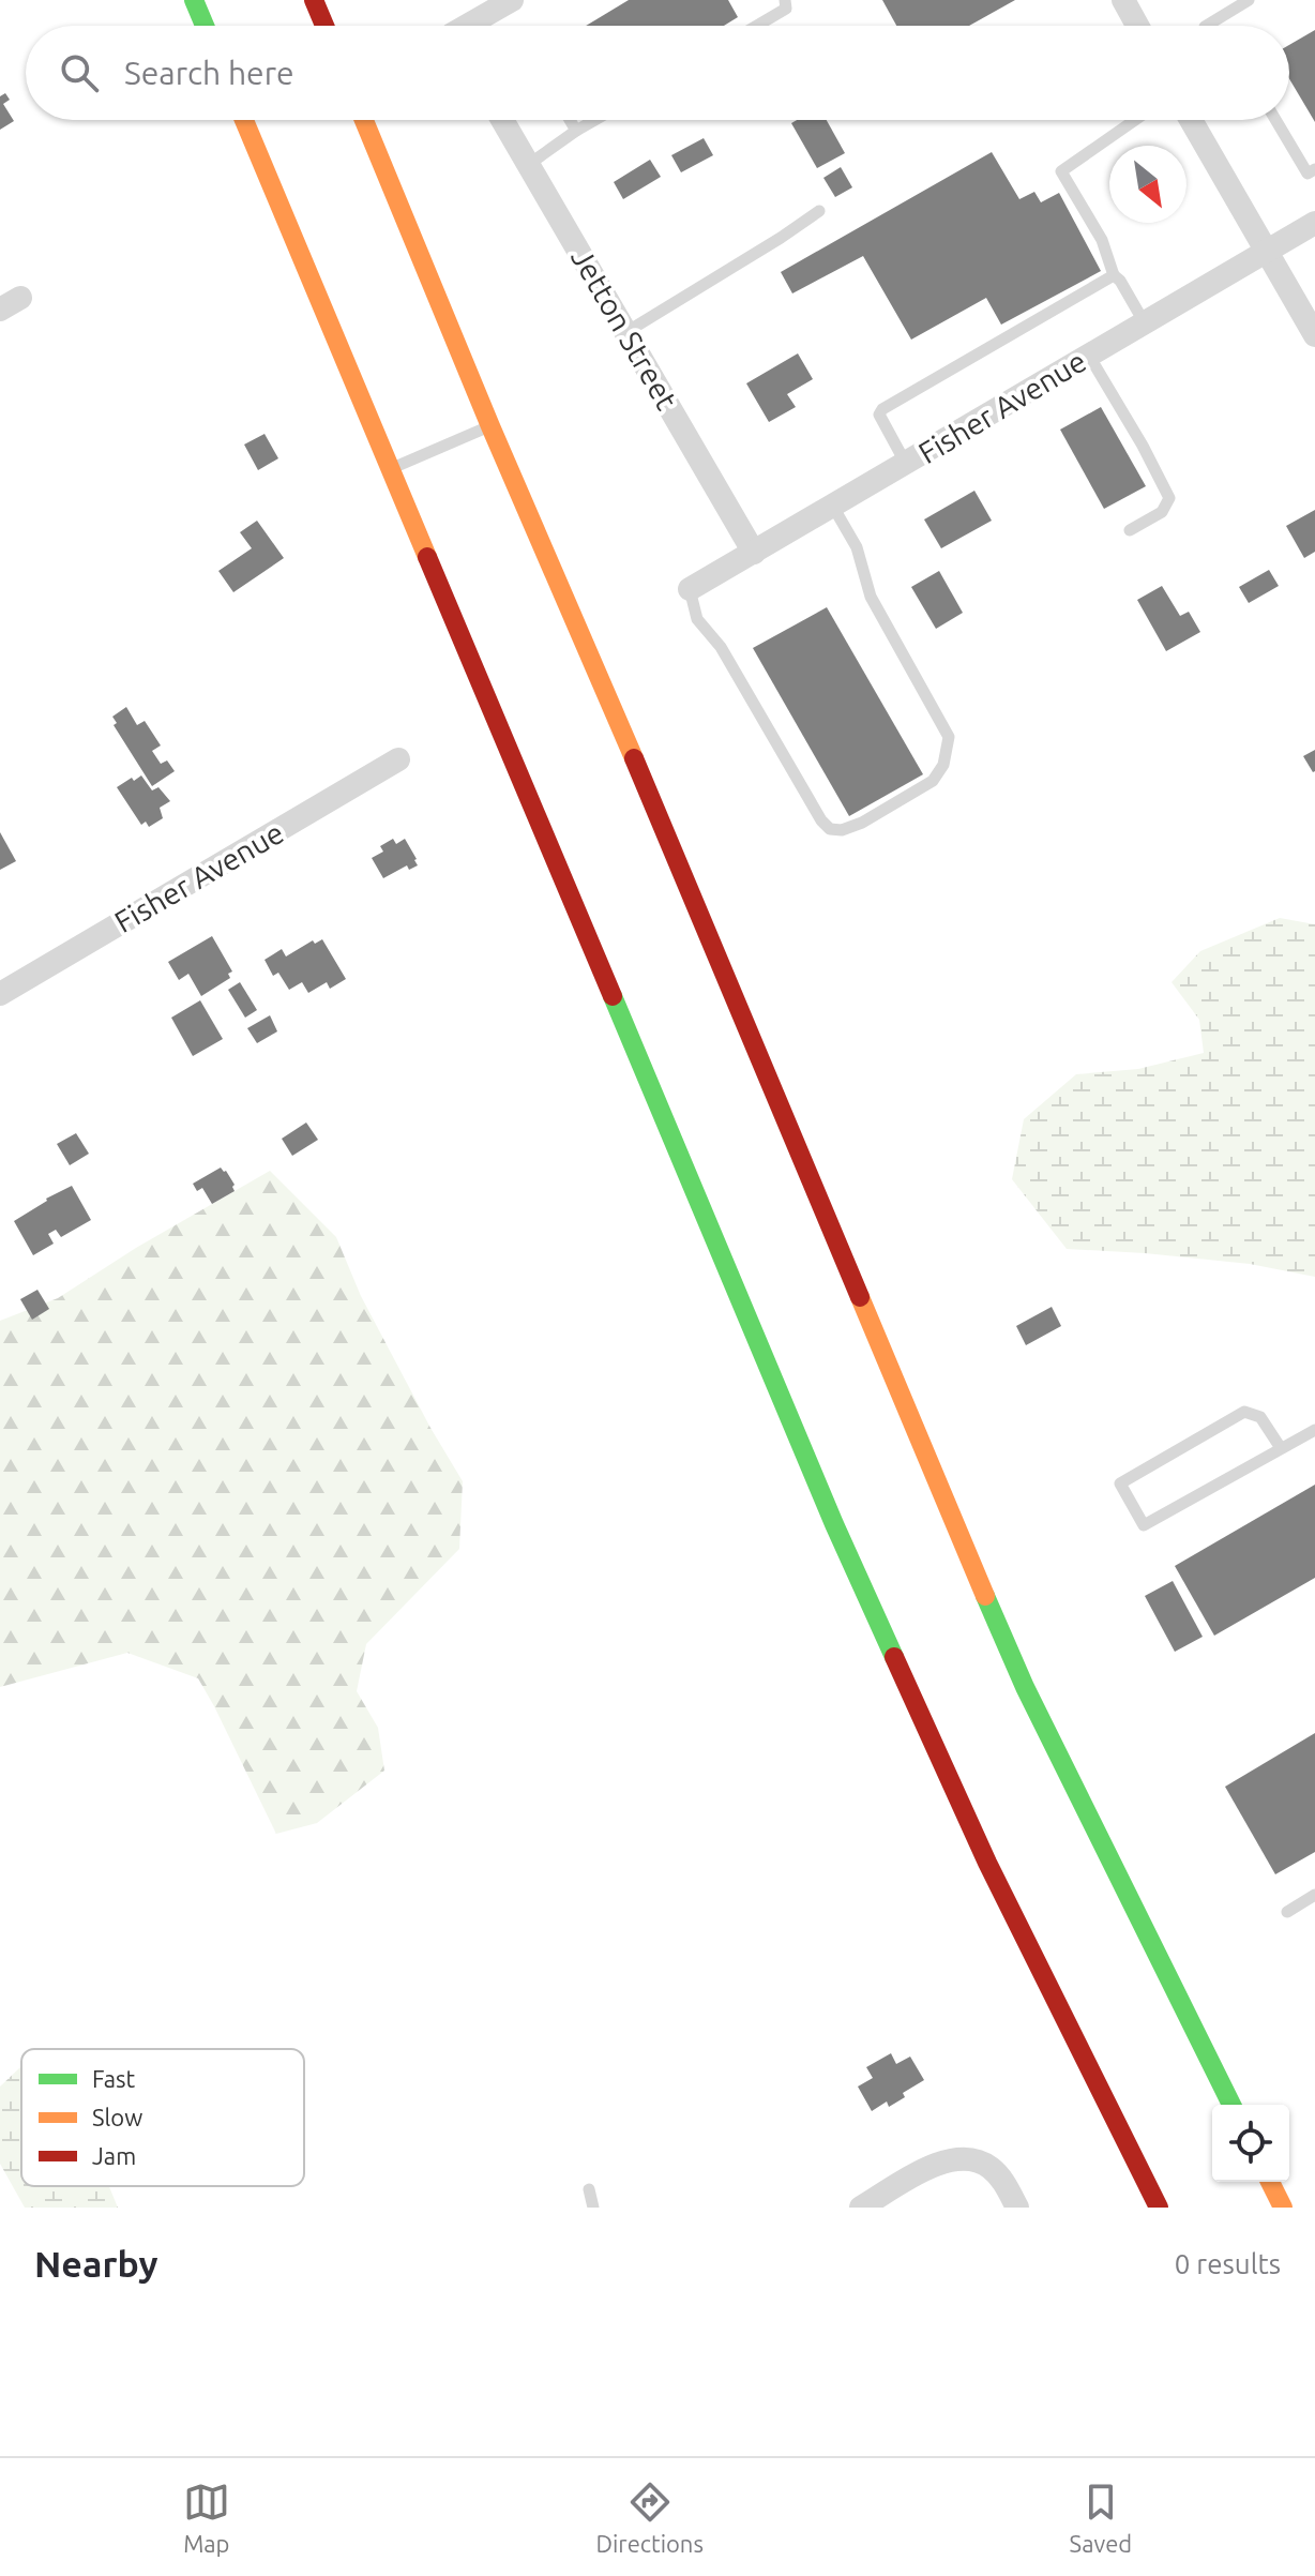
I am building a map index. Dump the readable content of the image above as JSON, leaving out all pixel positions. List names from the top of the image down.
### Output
{
  "streets": {
    "street": ["Jetton Street", "Fisher Avenue"]
  },
  "crossings": [
    ["Jetton Street", "Fisher Avenue"]
  ],
  "legend": ["Fast", "Slow", "Jam"],
  "north": "bottom right",
  "page": {
    "search": "Search here",
    "heading": ["Nearby", "0 results"],
    "nav": ["Map", "Directions", "Saved"]
  }
}
